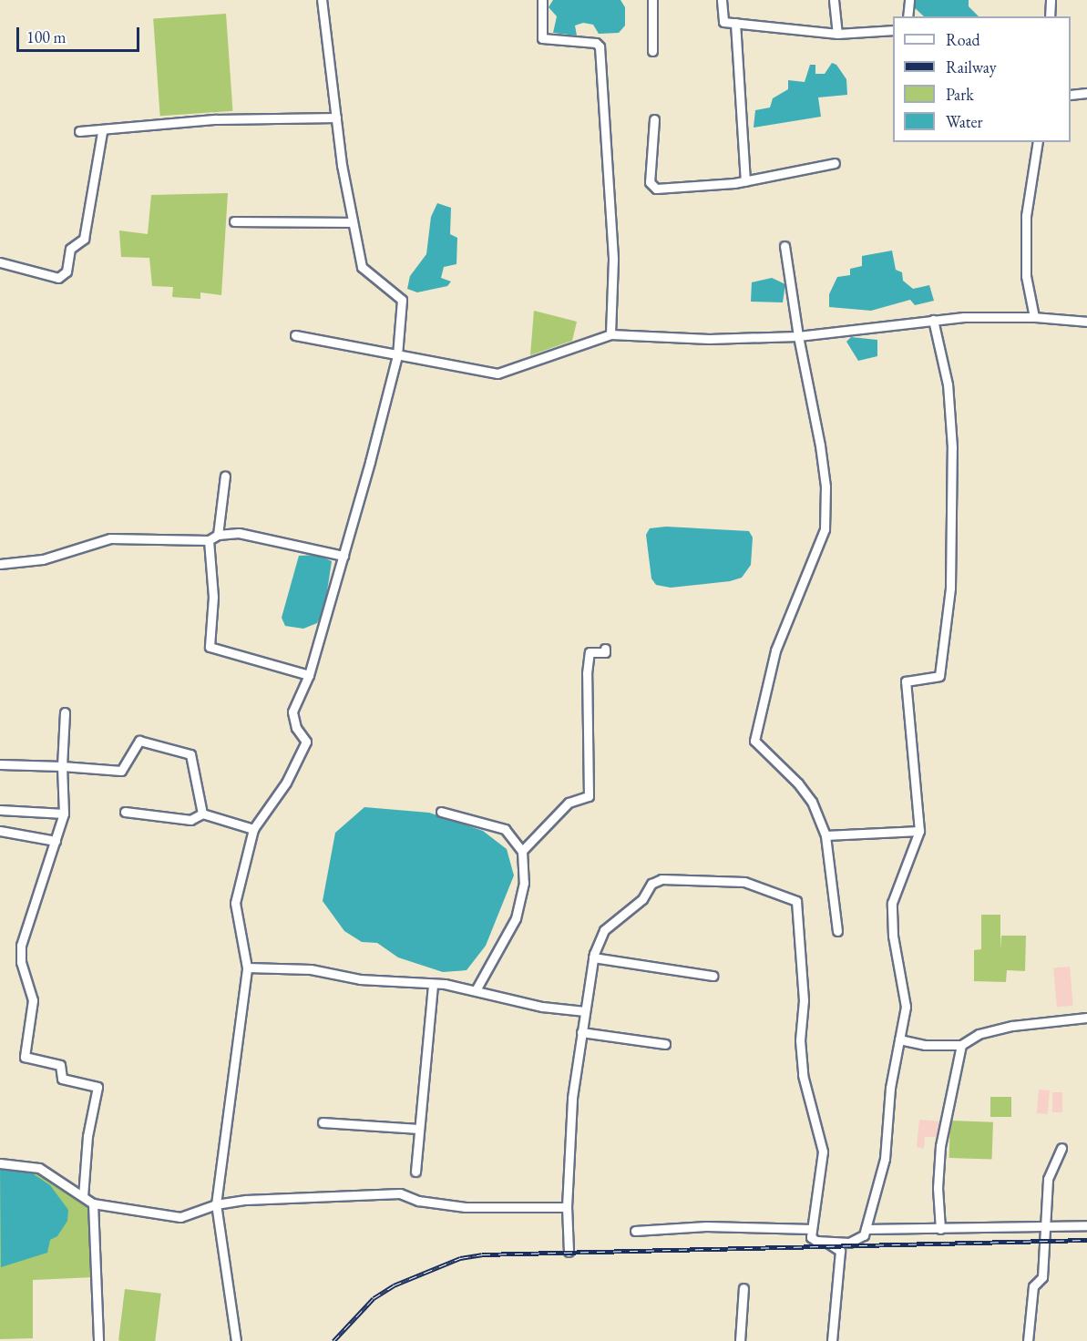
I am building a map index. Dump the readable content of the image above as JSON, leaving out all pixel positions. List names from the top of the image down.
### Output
{
  "legend": [
    "Road",
    "Railway",
    "Park",
    "Water"
  ],
  "scale_bar": "100 m"
}
